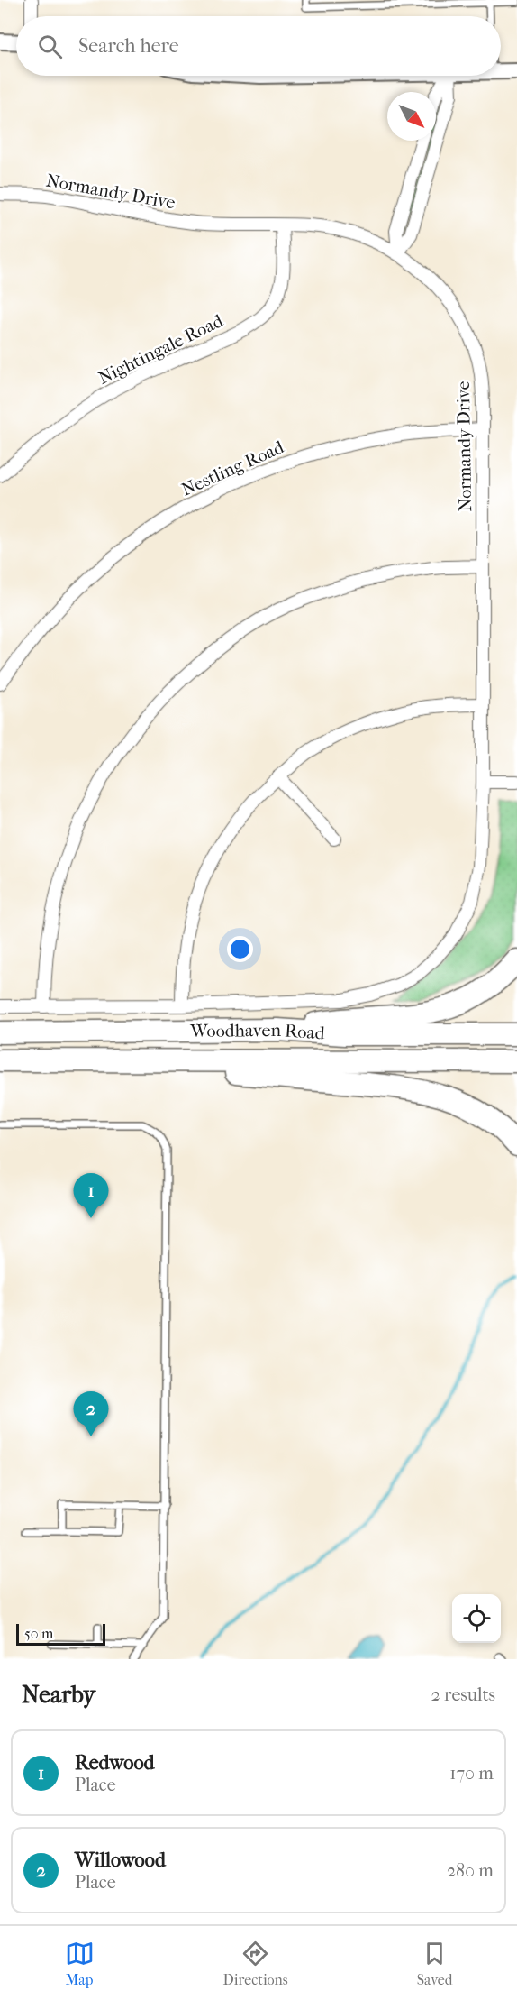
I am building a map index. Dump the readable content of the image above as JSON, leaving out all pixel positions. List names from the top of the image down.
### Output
{
  "streets": {
    "highway": ["Woodhaven Road"],
    "street": ["Normandy Drive", "Nightingale Road", "Nestling Road"]
  },
  "crossings": [
    ["Normandy Drive", "Nightingale Road"],
    ["Normandy Drive", "Nestling Road"],
    ["Normandy Drive", "Woodhaven Road"]
  ],
  "scale_bar": "50 m",
  "north": "bottom right",
  "page": {
    "search": "Search here",
    "pins": ["1", "2"],
    "scale": "50 m",
    "heading": ["Nearby", "2 results"],
    "list": [
      {
        "mark": "1",
        "name": "Redwood",
        "note": "Place",
        "value": "170 m"
      },
      {
        "mark": "2",
        "name": "Willowood",
        "note": "Place",
        "value": "280 m"
      }
    ],
    "nav": ["Map", "Directions", "Saved"]
  }
}
